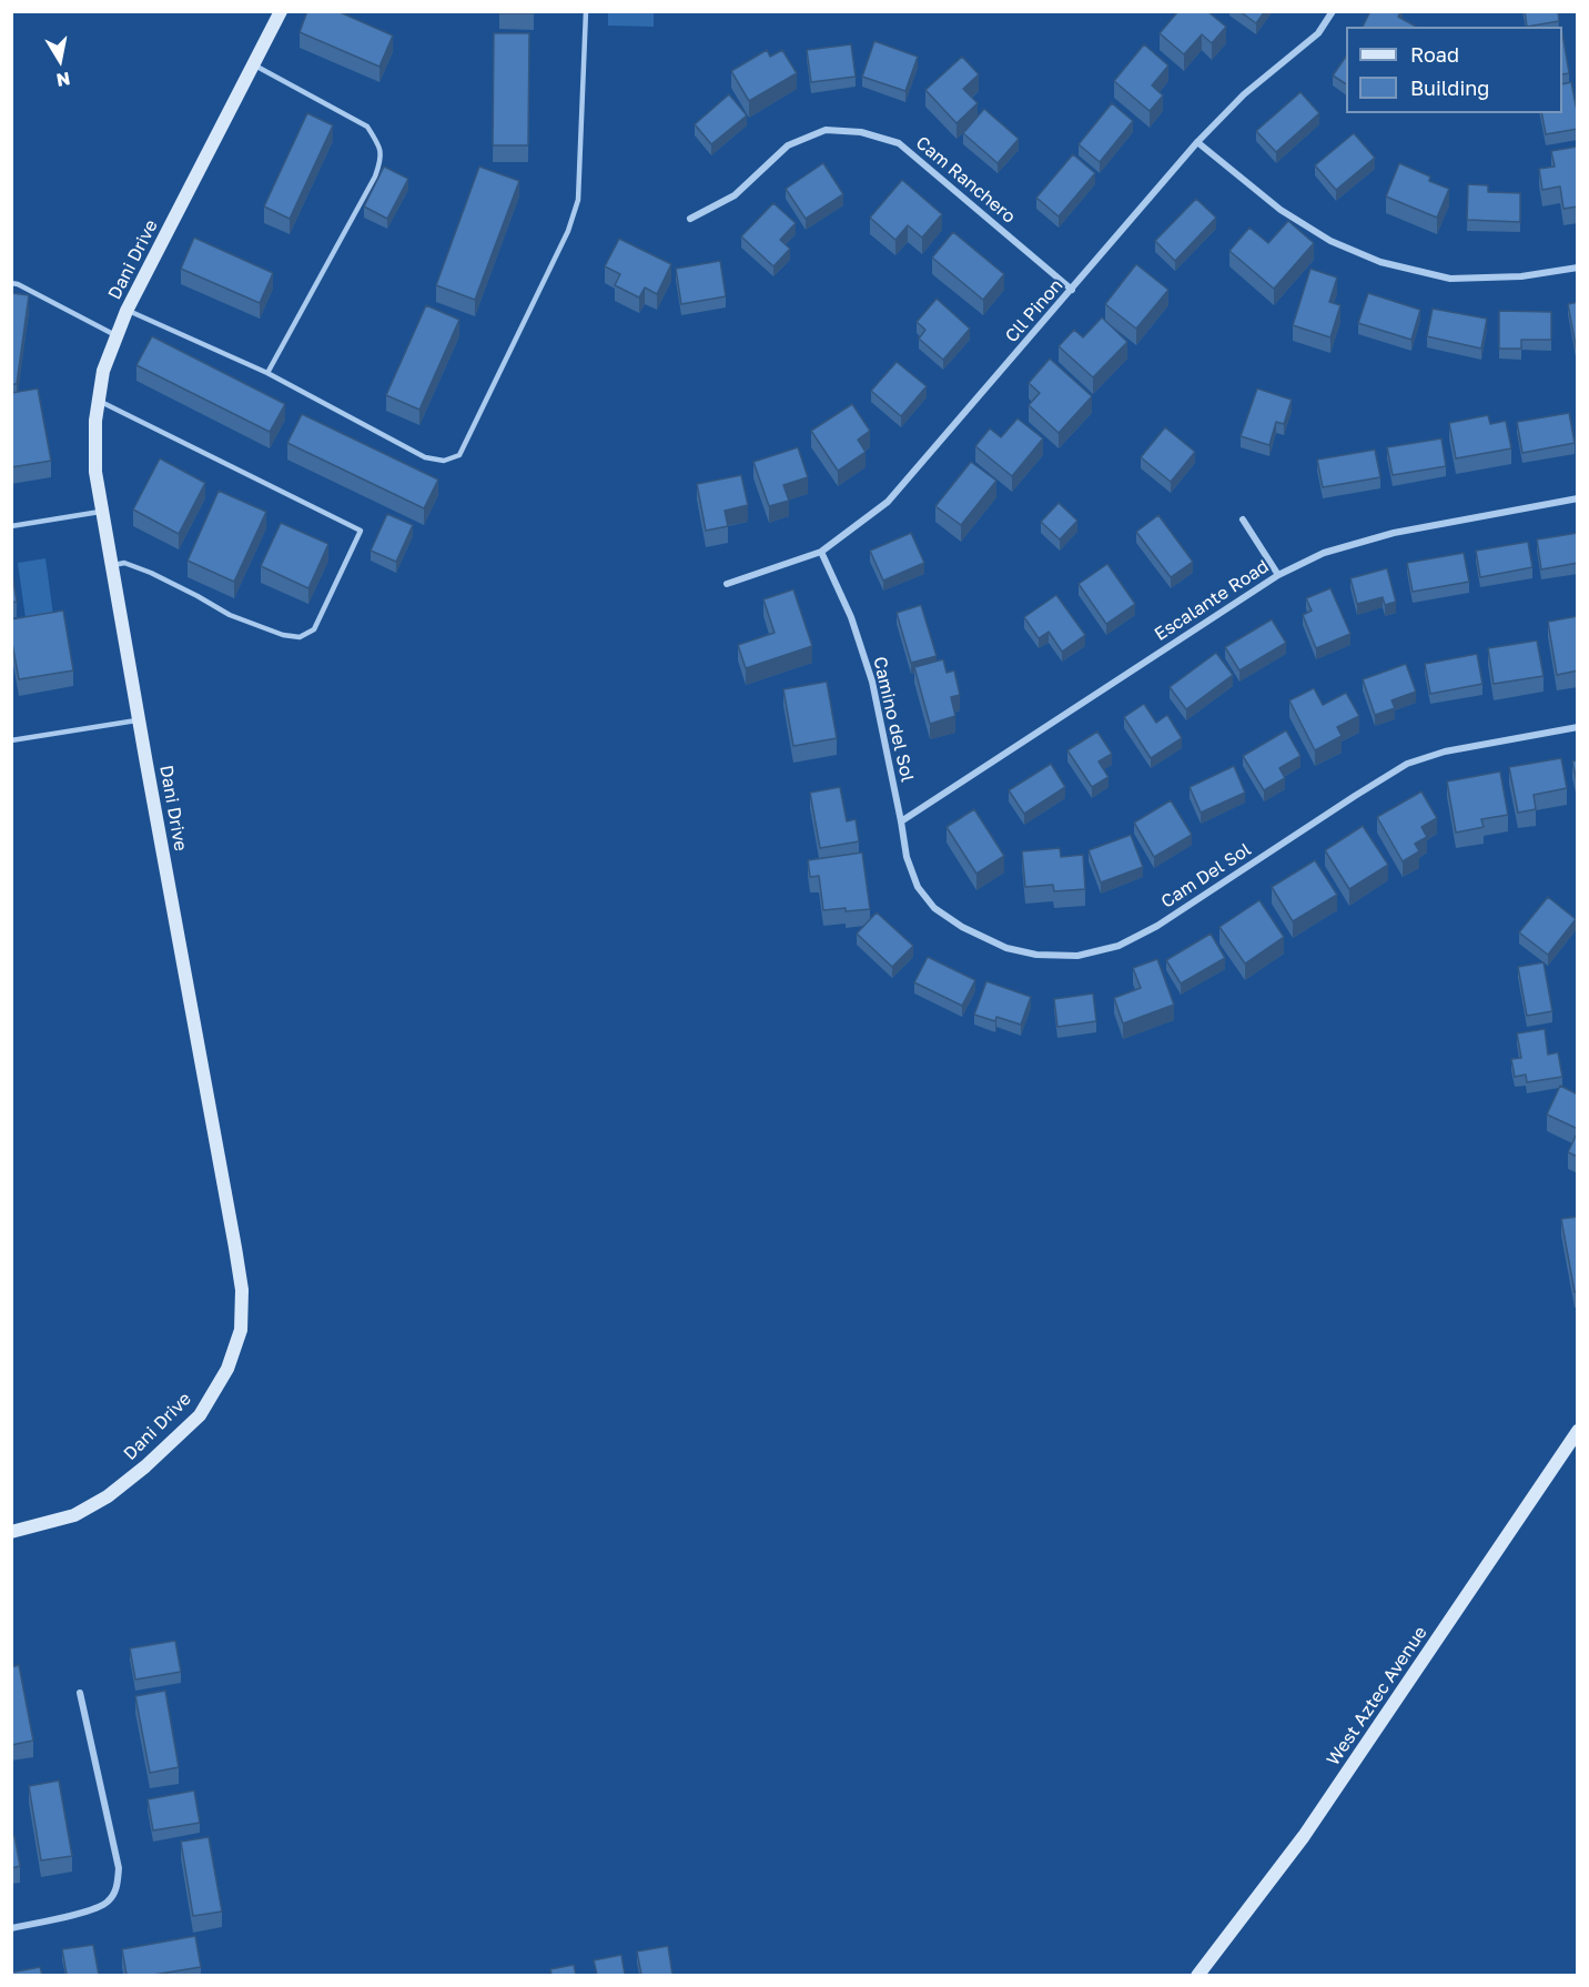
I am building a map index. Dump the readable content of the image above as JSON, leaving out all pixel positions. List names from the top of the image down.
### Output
{
  "streets": {
    "street": [
      "Cam Ranchero",
      "Dani Drive",
      "Cll Pinon",
      "Escalante Road",
      "Camino del Sol",
      "Cam Del Sol",
      "West Aztec Avenue"
    ]
  },
  "crossings": [
    ["Cam Ranchero", "Cll Pinon"],
    ["Cll Pinon", "Camino del Sol"],
    ["Escalante Road", "Camino del Sol"],
    ["Escalante Road", "Cam Del Sol"],
    ["Camino del Sol", "Cam Del Sol"]
  ],
  "legend": ["Road", "Building"],
  "north": "bottom"
}
